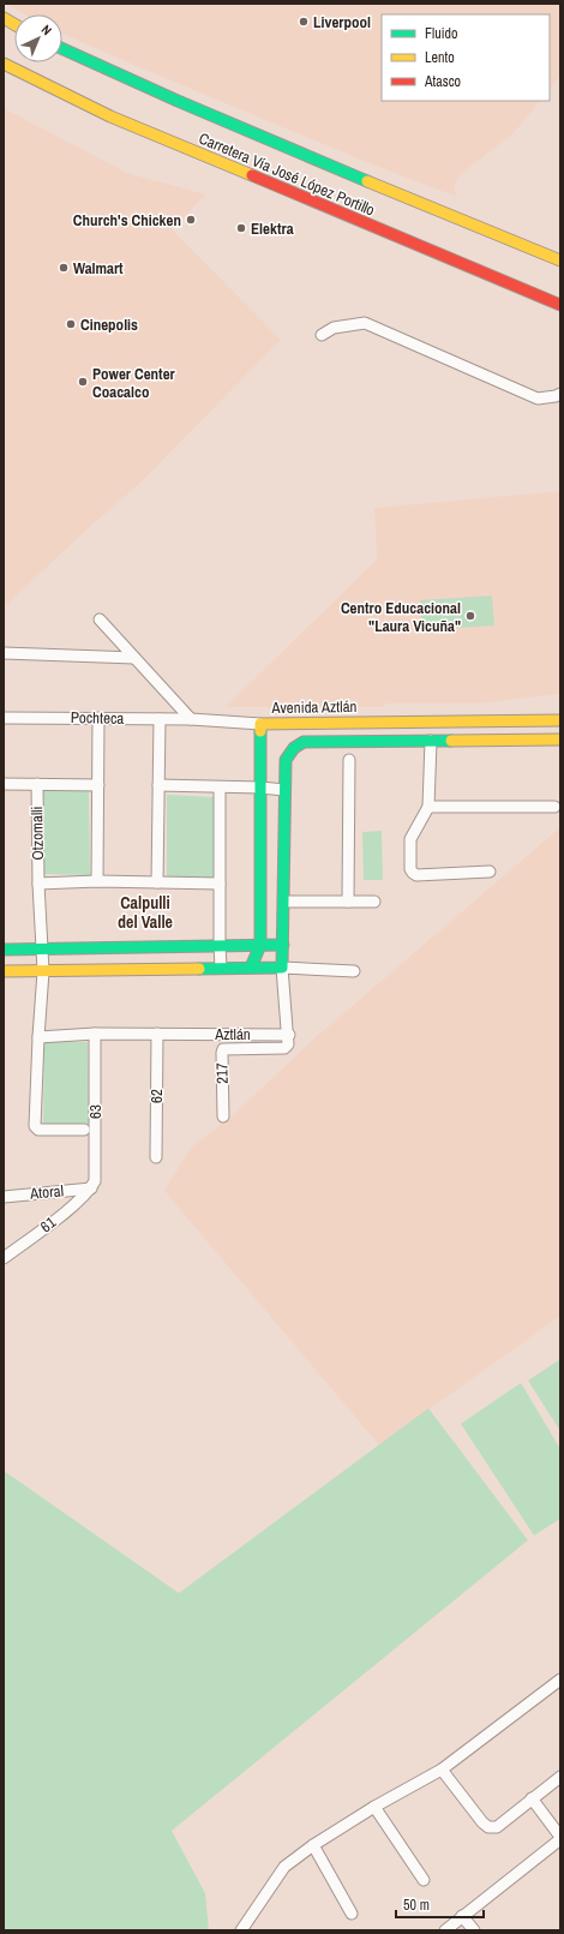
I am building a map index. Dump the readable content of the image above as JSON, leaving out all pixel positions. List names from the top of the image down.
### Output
{
  "streets": {
    "street": [
      "Carretera Vía José López Portillo",
      "Avenida Aztlán",
      "Pochteca",
      "Otzomalli",
      "Aztlán",
      "217",
      "62",
      "63",
      "Atoral",
      "61"
    ]
  },
  "crossings": [
    ["Avenida Aztlán", "Pochteca"],
    ["Aztlán", "217"],
    ["Aztlán", "62"],
    ["Aztlán", "63"],
    ["63", "Atoral"],
    ["63", "61"],
    ["Atoral", "61"]
  ],
  "districts": ["Calpulli del Valle"],
  "places": [
    "Liverpool",
    "Church's Chicken",
    "Elektra",
    "Walmart",
    "Cinepolis",
    "Power Center Coacalco",
    "Centro Educacional \"Laura Vicuña\""
  ],
  "legend": ["Fluido", "Lento", "Atasco"],
  "scale_bar": "50 m",
  "north": "top right"
}
